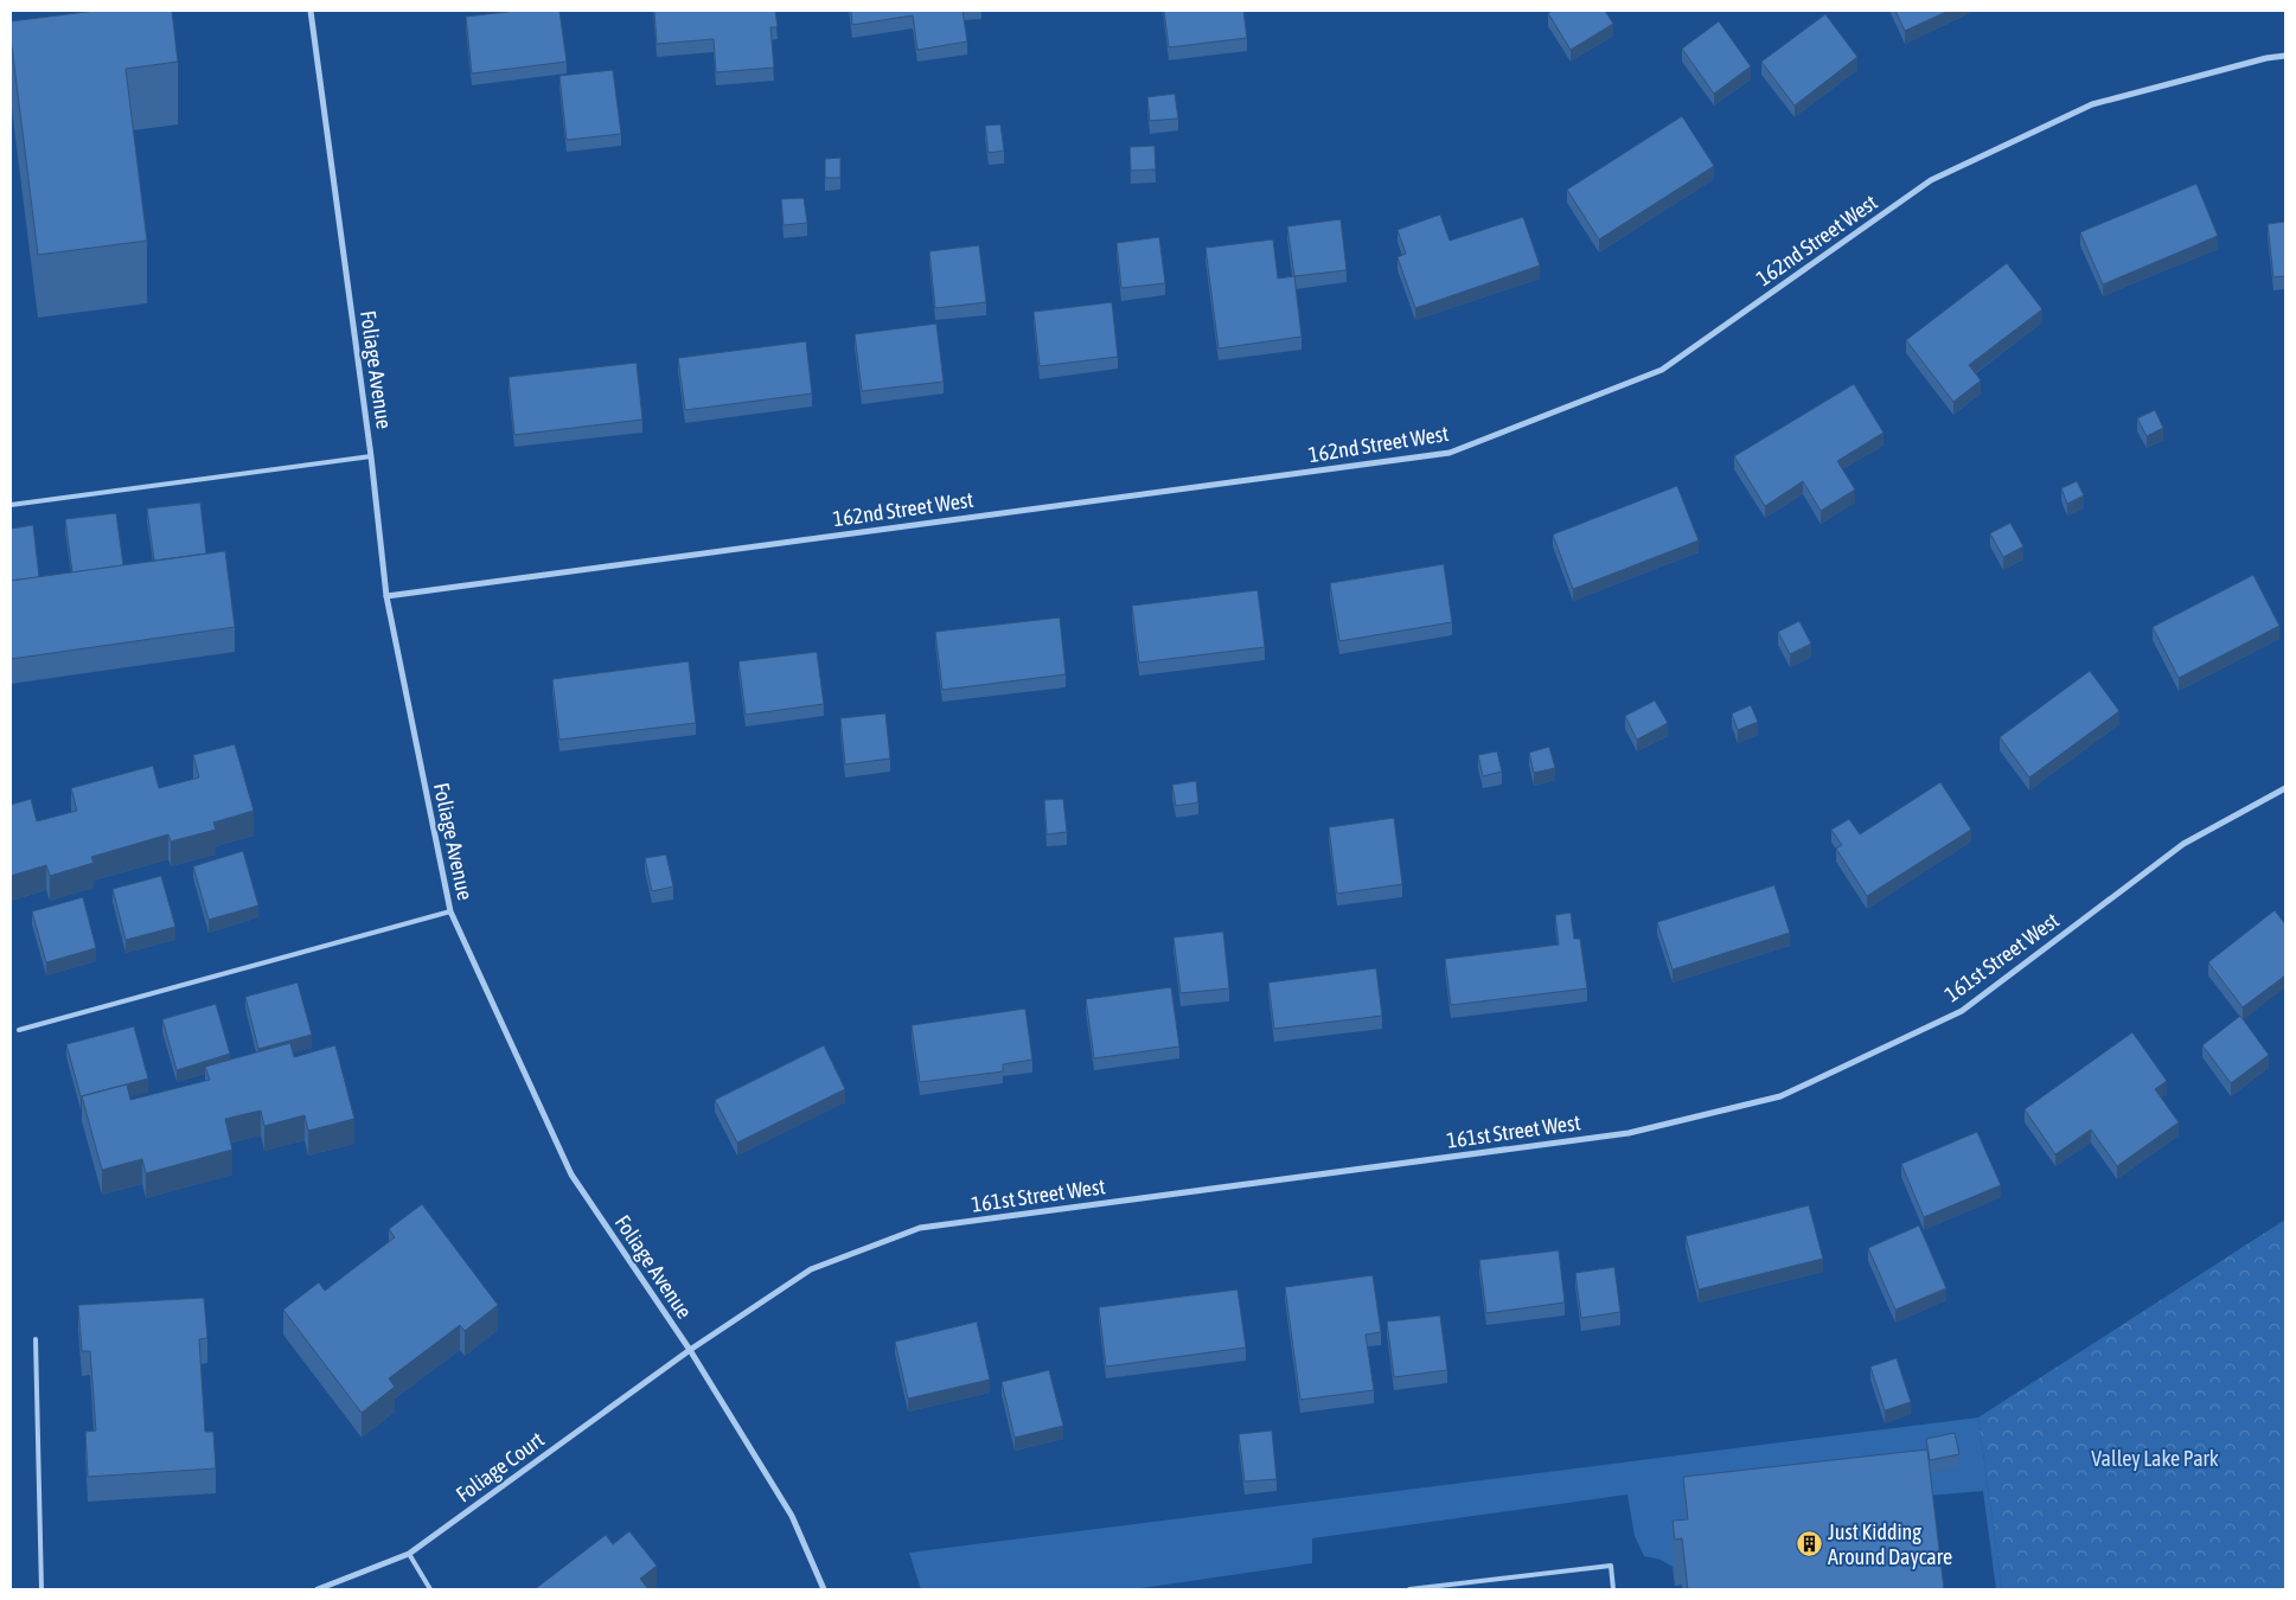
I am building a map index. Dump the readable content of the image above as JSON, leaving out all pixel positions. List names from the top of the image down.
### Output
{
  "streets": {
    "street": [
      "162nd Street West",
      "Foliage Avenue",
      "161st Street West",
      "Foliage Court"
    ]
  },
  "crossings": [
    ["162nd Street West", "Foliage Avenue"],
    ["Foliage Avenue", "161st Street West"],
    ["Foliage Avenue", "Foliage Court"],
    ["161st Street West", "Foliage Court"]
  ],
  "parks": ["Valley Lake Park"],
  "places": {
    "building": ["Just Kidding Around Daycare"]
  }
}
